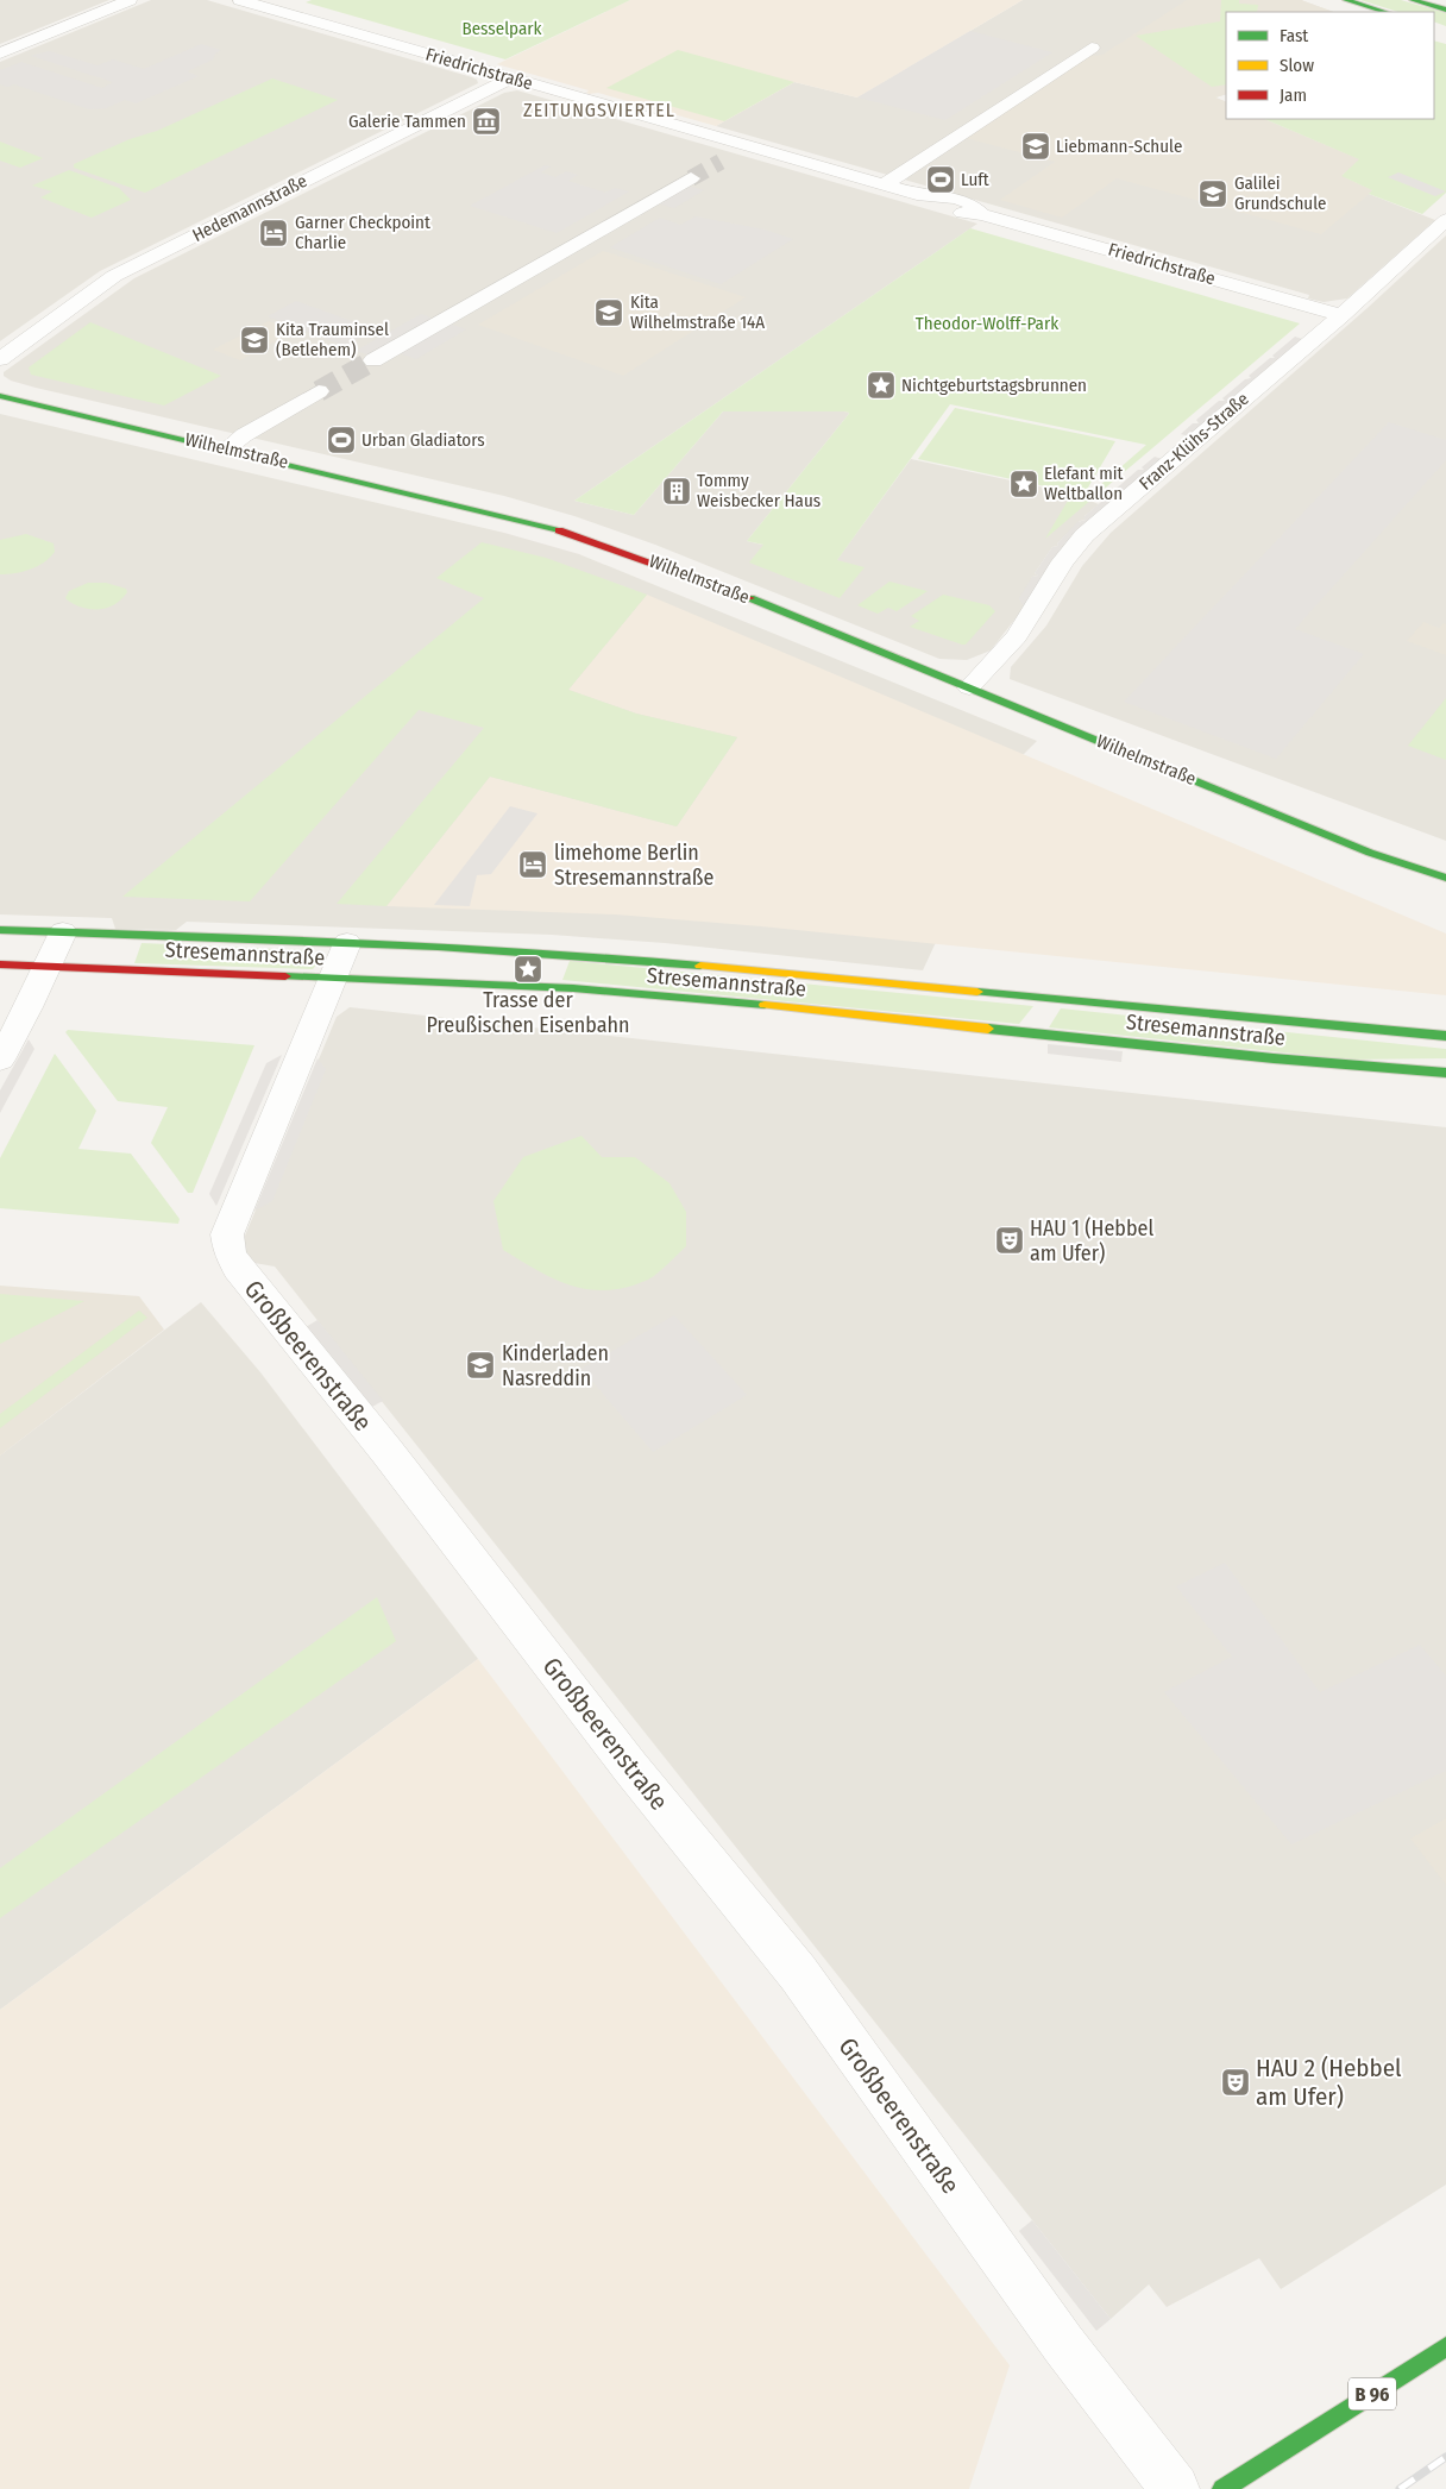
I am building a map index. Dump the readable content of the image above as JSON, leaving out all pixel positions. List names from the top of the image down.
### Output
{
  "streets": {
    "main road": ["Wilhelmstraße", "Stresemannstraße", "B 96"],
    "street": [
      "Friedrichstraße",
      "Hedemannstraße",
      "Franz-Klühs-Straße",
      "Großbeerenstraße"
    ]
  },
  "crossings": [
    ["Friedrichstraße", "Hedemannstraße"],
    ["Friedrichstraße", "Franz-Klühs-Straße"],
    ["Franz-Klühs-Straße", "Wilhelmstraße"],
    ["Stresemannstraße", "Großbeerenstraße"]
  ],
  "districts": ["ZEITUNGSVIERTEL"],
  "parks": ["Besselpark", "Theodor-Wolff-Park"],
  "places": {
    "museum": ["Galerie Tammen"],
    "school or university": [
      "Liebmann-Schule",
      "Galilei Grundschule",
      "Kita Wilhelmstraße 14A",
      "Kita Trauminsel (Betlehem)",
      "Kinderladen Nasreddin"
    ],
    "sports": ["Luft", "Urban Gladiators"],
    "hotel": ["Garner Checkpoint Charlie", "limehome Berlin Stresemannstraße"],
    "place": ["Nichtgeburtstagsbrunnen", "Elefant mit Weltballon", "Trasse der Preußischen Eisenbahn"],
    "building": ["Tommy Weisbecker Haus"],
    "theatre": ["HAU 1 (Hebbel am Ufer)", "HAU 2 (Hebbel am Ufer)"]
  },
  "legend": ["Fast", "Slow", "Jam"]
}
